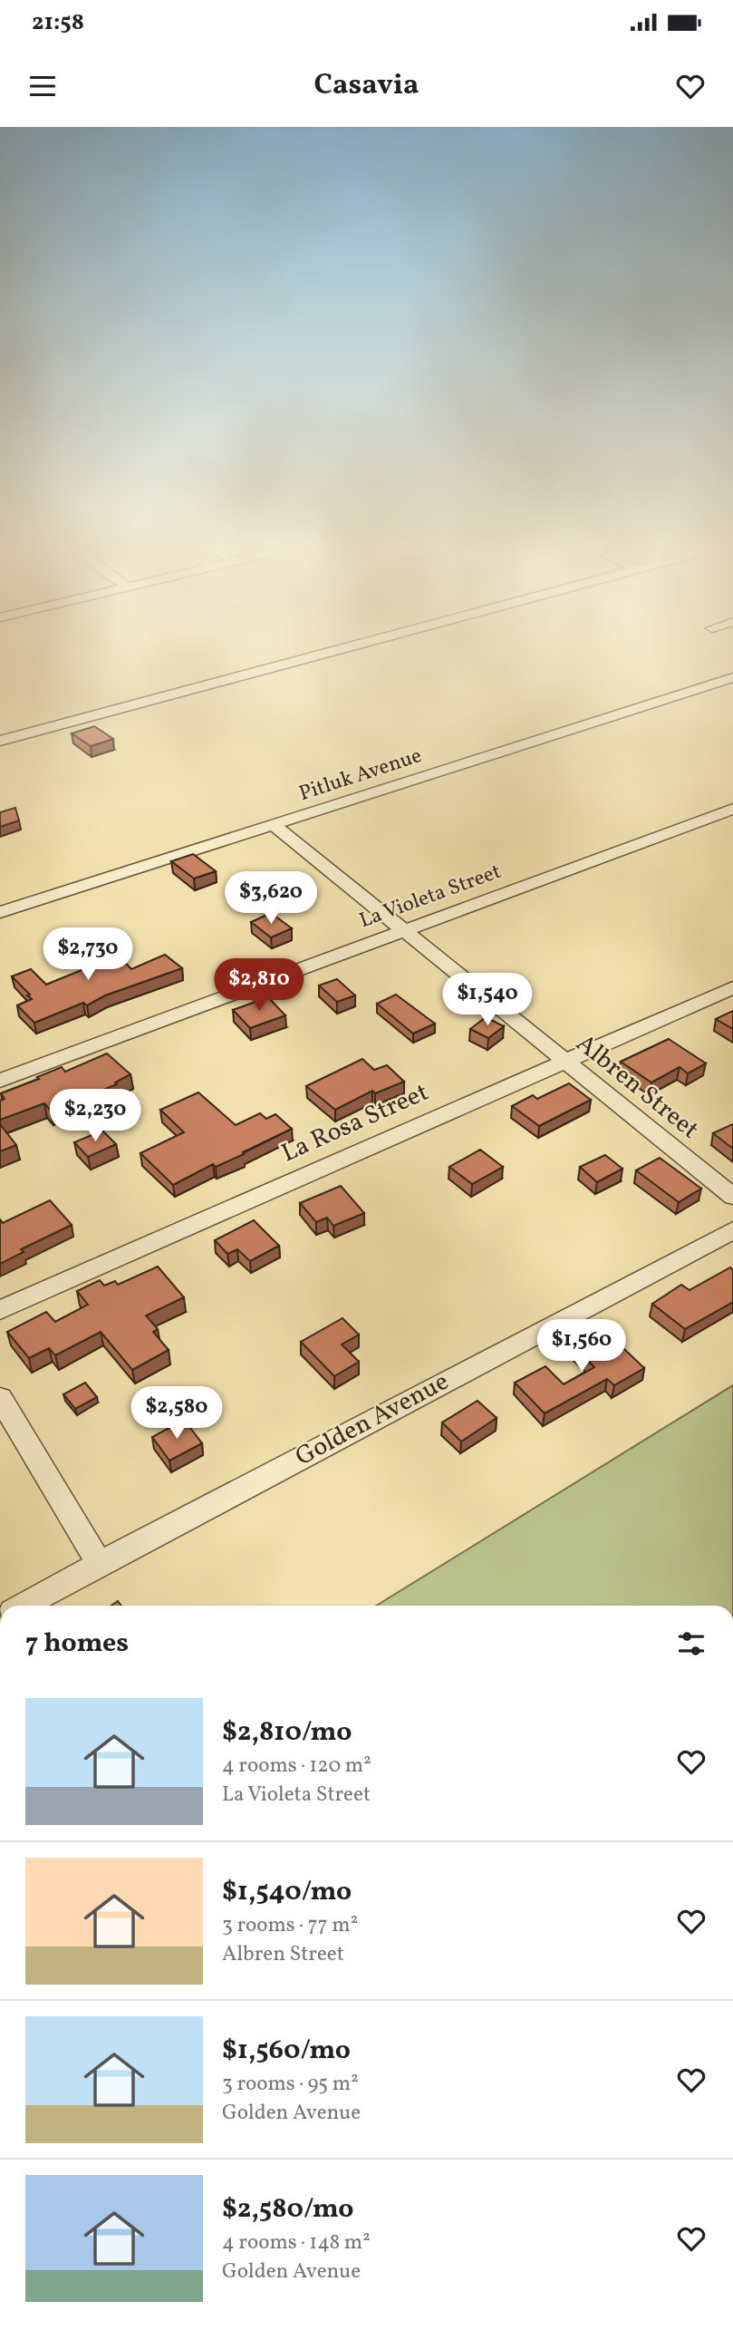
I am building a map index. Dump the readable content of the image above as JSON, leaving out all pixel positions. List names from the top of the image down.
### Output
{
  "streets": {
    "street": [
      "Pitluk Avenue",
      "La Violeta Street",
      "Albren Street",
      "La Rosa Street",
      "Golden Avenue"
    ]
  },
  "crossings": [
    ["Pitluk Avenue", "Albren Street"],
    ["La Violeta Street", "Albren Street"],
    ["Albren Street", "La Rosa Street"]
  ],
  "page": {
    "status": "21:58",
    "header": "Casavia",
    "price": [
      "$3,620",
      "$2,730",
      "$2,810",
      "$1,540",
      "$2,230",
      "$1,560",
      "$2,580"
    ],
    "heading": "7 homes",
    "list": [
      {
        "name": "$2,810/mo",
        "note": "4 rooms · 120 m² · La Violeta Street"
      },
      {
        "name": "$1,540/mo",
        "note": "3 rooms · 77 m² · Albren Street"
      },
      {
        "name": "$1,560/mo",
        "note": "3 rooms · 95 m² · Golden Avenue"
      },
      {
        "name": "$2,580/mo",
        "note": "4 rooms · 148 m² · Golden Avenue"
      }
    ]
  }
}
